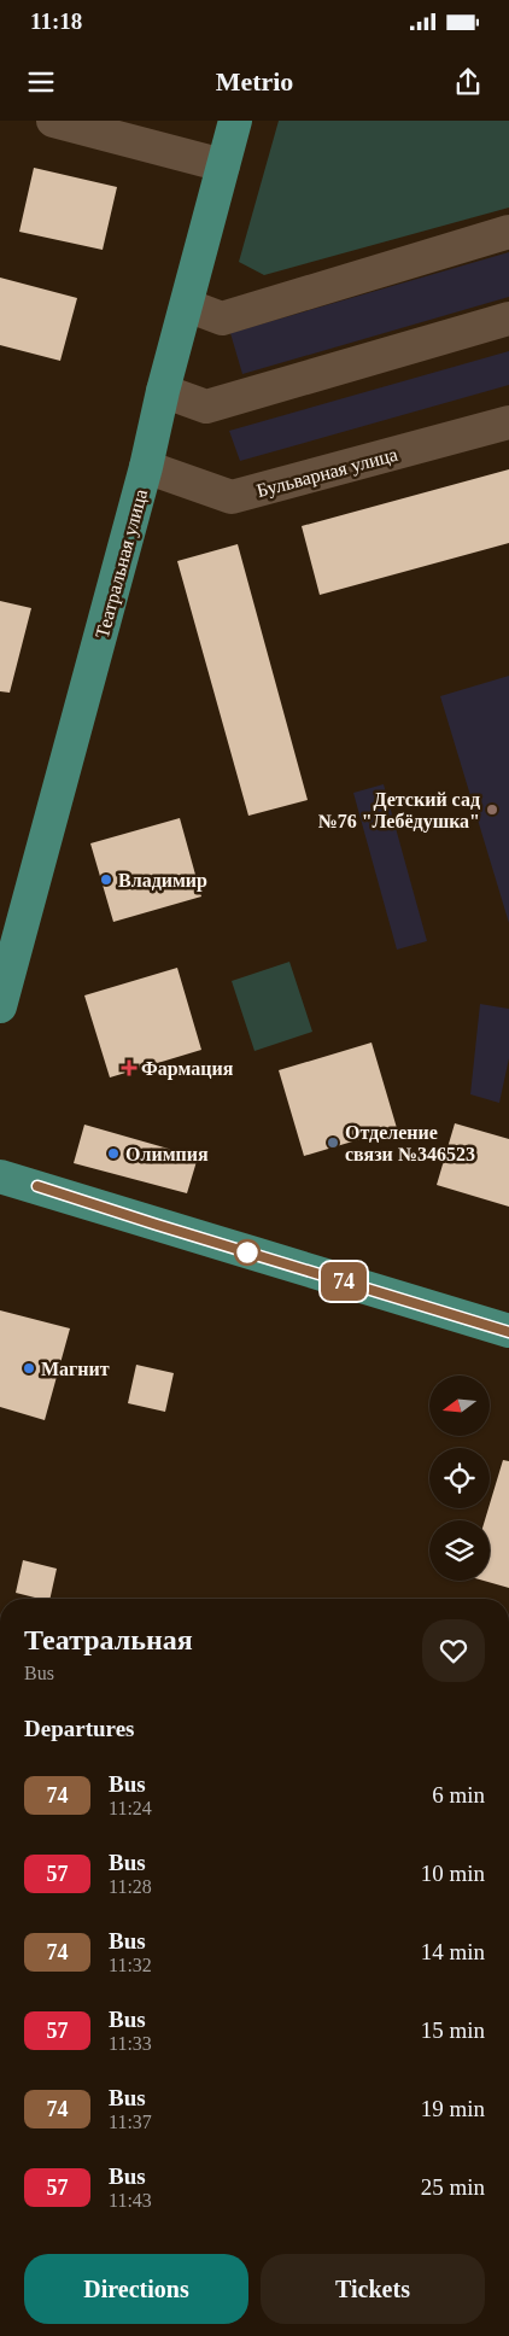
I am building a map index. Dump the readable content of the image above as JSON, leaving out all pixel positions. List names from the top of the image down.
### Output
{
  "streets": {
    "main road": ["Театральная улица"],
    "street": ["Бульварная улица"]
  },
  "crossings": [
    ["Бульварная улица", "Театральная улица"]
  ],
  "places": {
    "other": [
      "Детский сад №76 \"Лебёдушка\"",
      "Владимир",
      "Отделение связи №346523",
      "Олимпия",
      "Магнит"
    ],
    "health": ["Фармация"]
  },
  "lines": ["bus line 74"],
  "north": "left",
  "page": {
    "status": "11:18",
    "header": "Metrio",
    "on_map": "74",
    "heading": [
      ["Театральная", "Bus"],
      "Departures"
    ],
    "list": [
      {
        "mark": "74",
        "name": "Bus",
        "note": "11:24",
        "value": "6 min"
      },
      {
        "mark": "57",
        "name": "Bus",
        "note": "11:28",
        "value": "10 min"
      },
      {
        "mark": "74",
        "name": "Bus",
        "note": "11:32",
        "value": "14 min"
      },
      {
        "mark": "57",
        "name": "Bus",
        "note": "11:33",
        "value": "15 min"
      },
      {
        "mark": "74",
        "name": "Bus",
        "note": "11:37",
        "value": "19 min"
      },
      {
        "mark": "57",
        "name": "Bus",
        "note": "11:43",
        "value": "25 min"
      }
    ],
    "buttons": ["Directions", "Tickets"]
  }
}
